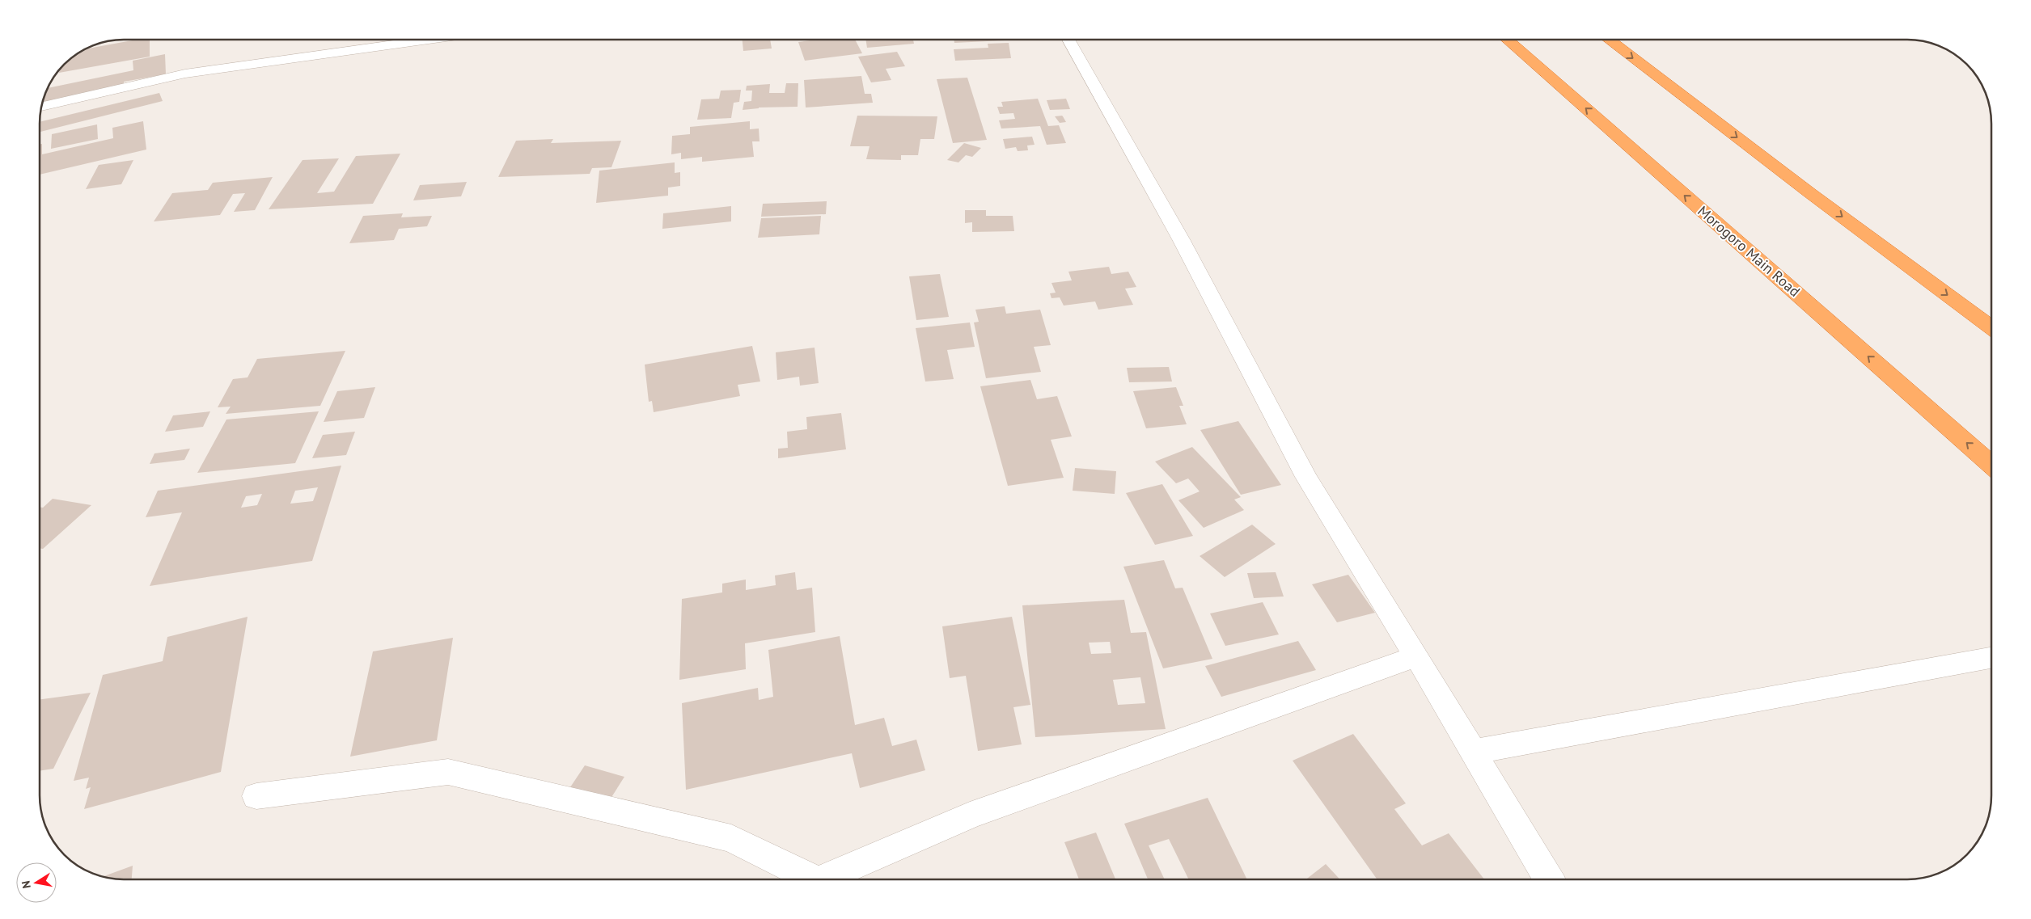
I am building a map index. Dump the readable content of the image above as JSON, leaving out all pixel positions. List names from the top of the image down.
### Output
{
  "streets": {
    "highway": ["Morogoro Main Road"]
  },
  "north": "left"
}
